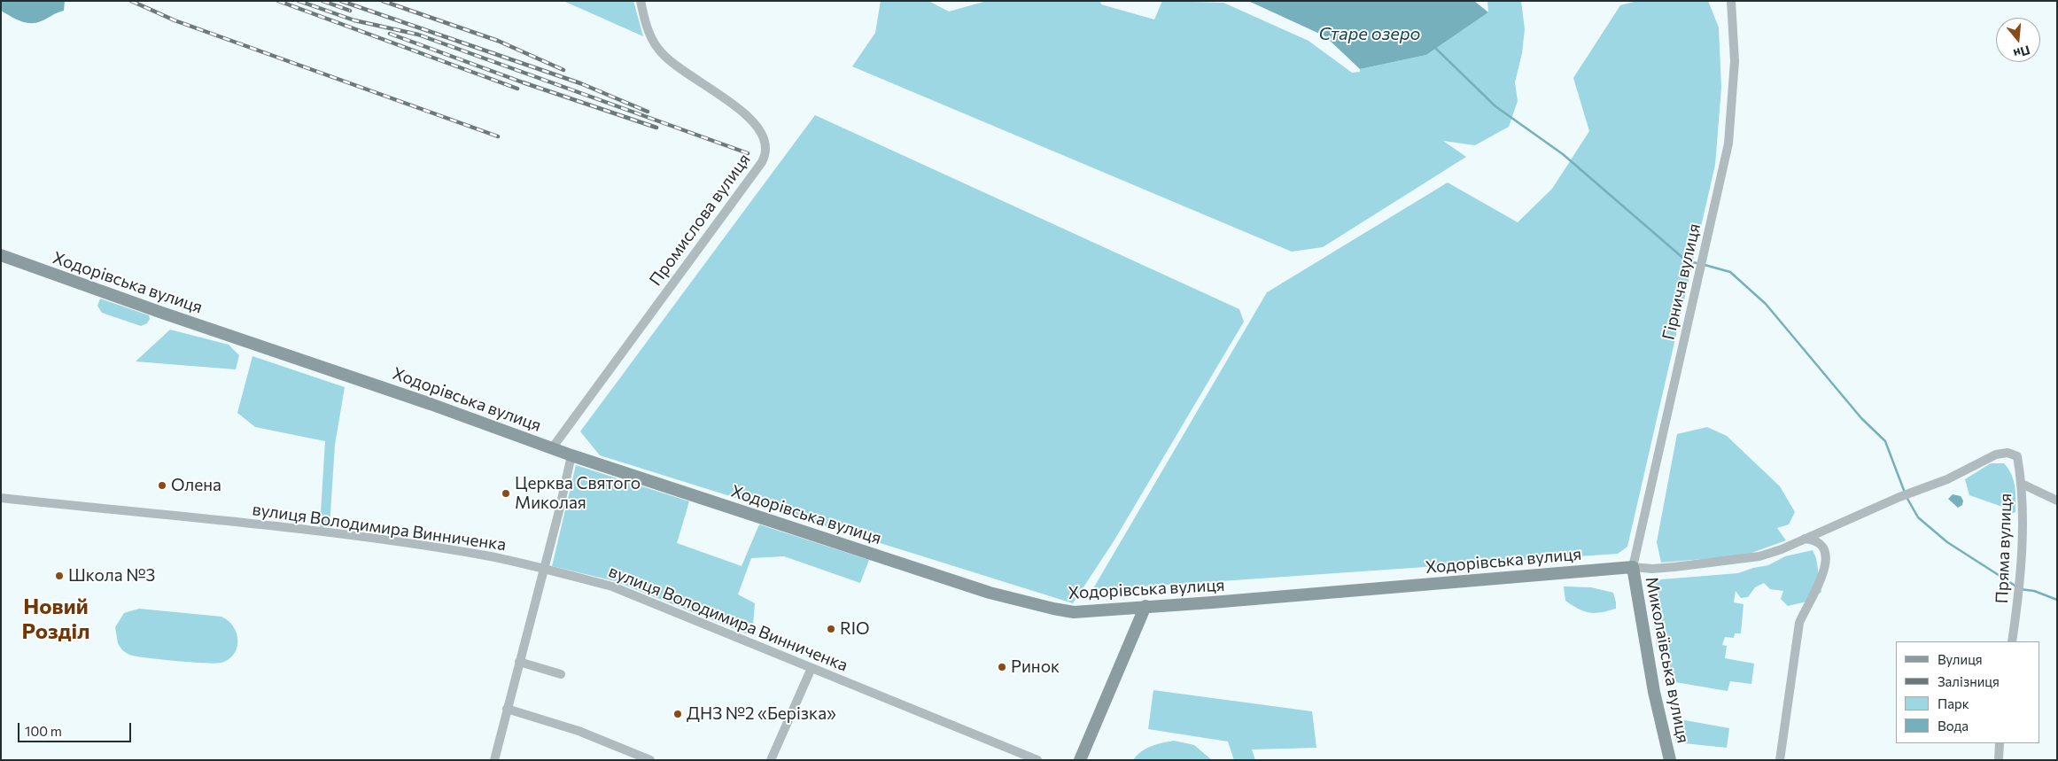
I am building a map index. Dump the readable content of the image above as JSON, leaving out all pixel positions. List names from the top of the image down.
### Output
{
  "streets": {
    "main road": ["Ходорівська вулиця", "Миколаївська вулиця"],
    "street": [
      "Промислова вулиця",
      "Гірнича вулиця",
      "вулиця Володимира Винниченка",
      "Пряма вулиця"
    ]
  },
  "crossings": [
    ["Промислова вулиця", "Ходорівська вулиця"],
    ["Гірнича вулиця", "Ходорівська вулиця"],
    ["Гірнича вулиця", "Миколаївська вулиця"],
    ["Ходорівська вулиця", "Миколаївська вулиця"]
  ],
  "districts": ["Новий Розділ"],
  "water": ["Старе озеро"],
  "places": [
    "Олена",
    "Церква Святого Миколая",
    "Школа №3",
    "RIO",
    "Ринок",
    "ДНЗ №2 «Берізка»"
  ],
  "legend": [
    "Вулиця",
    "Залізниця",
    "Парк",
    "Вода"
  ],
  "scale_bar": "100 m",
  "north": "bottom"
}
